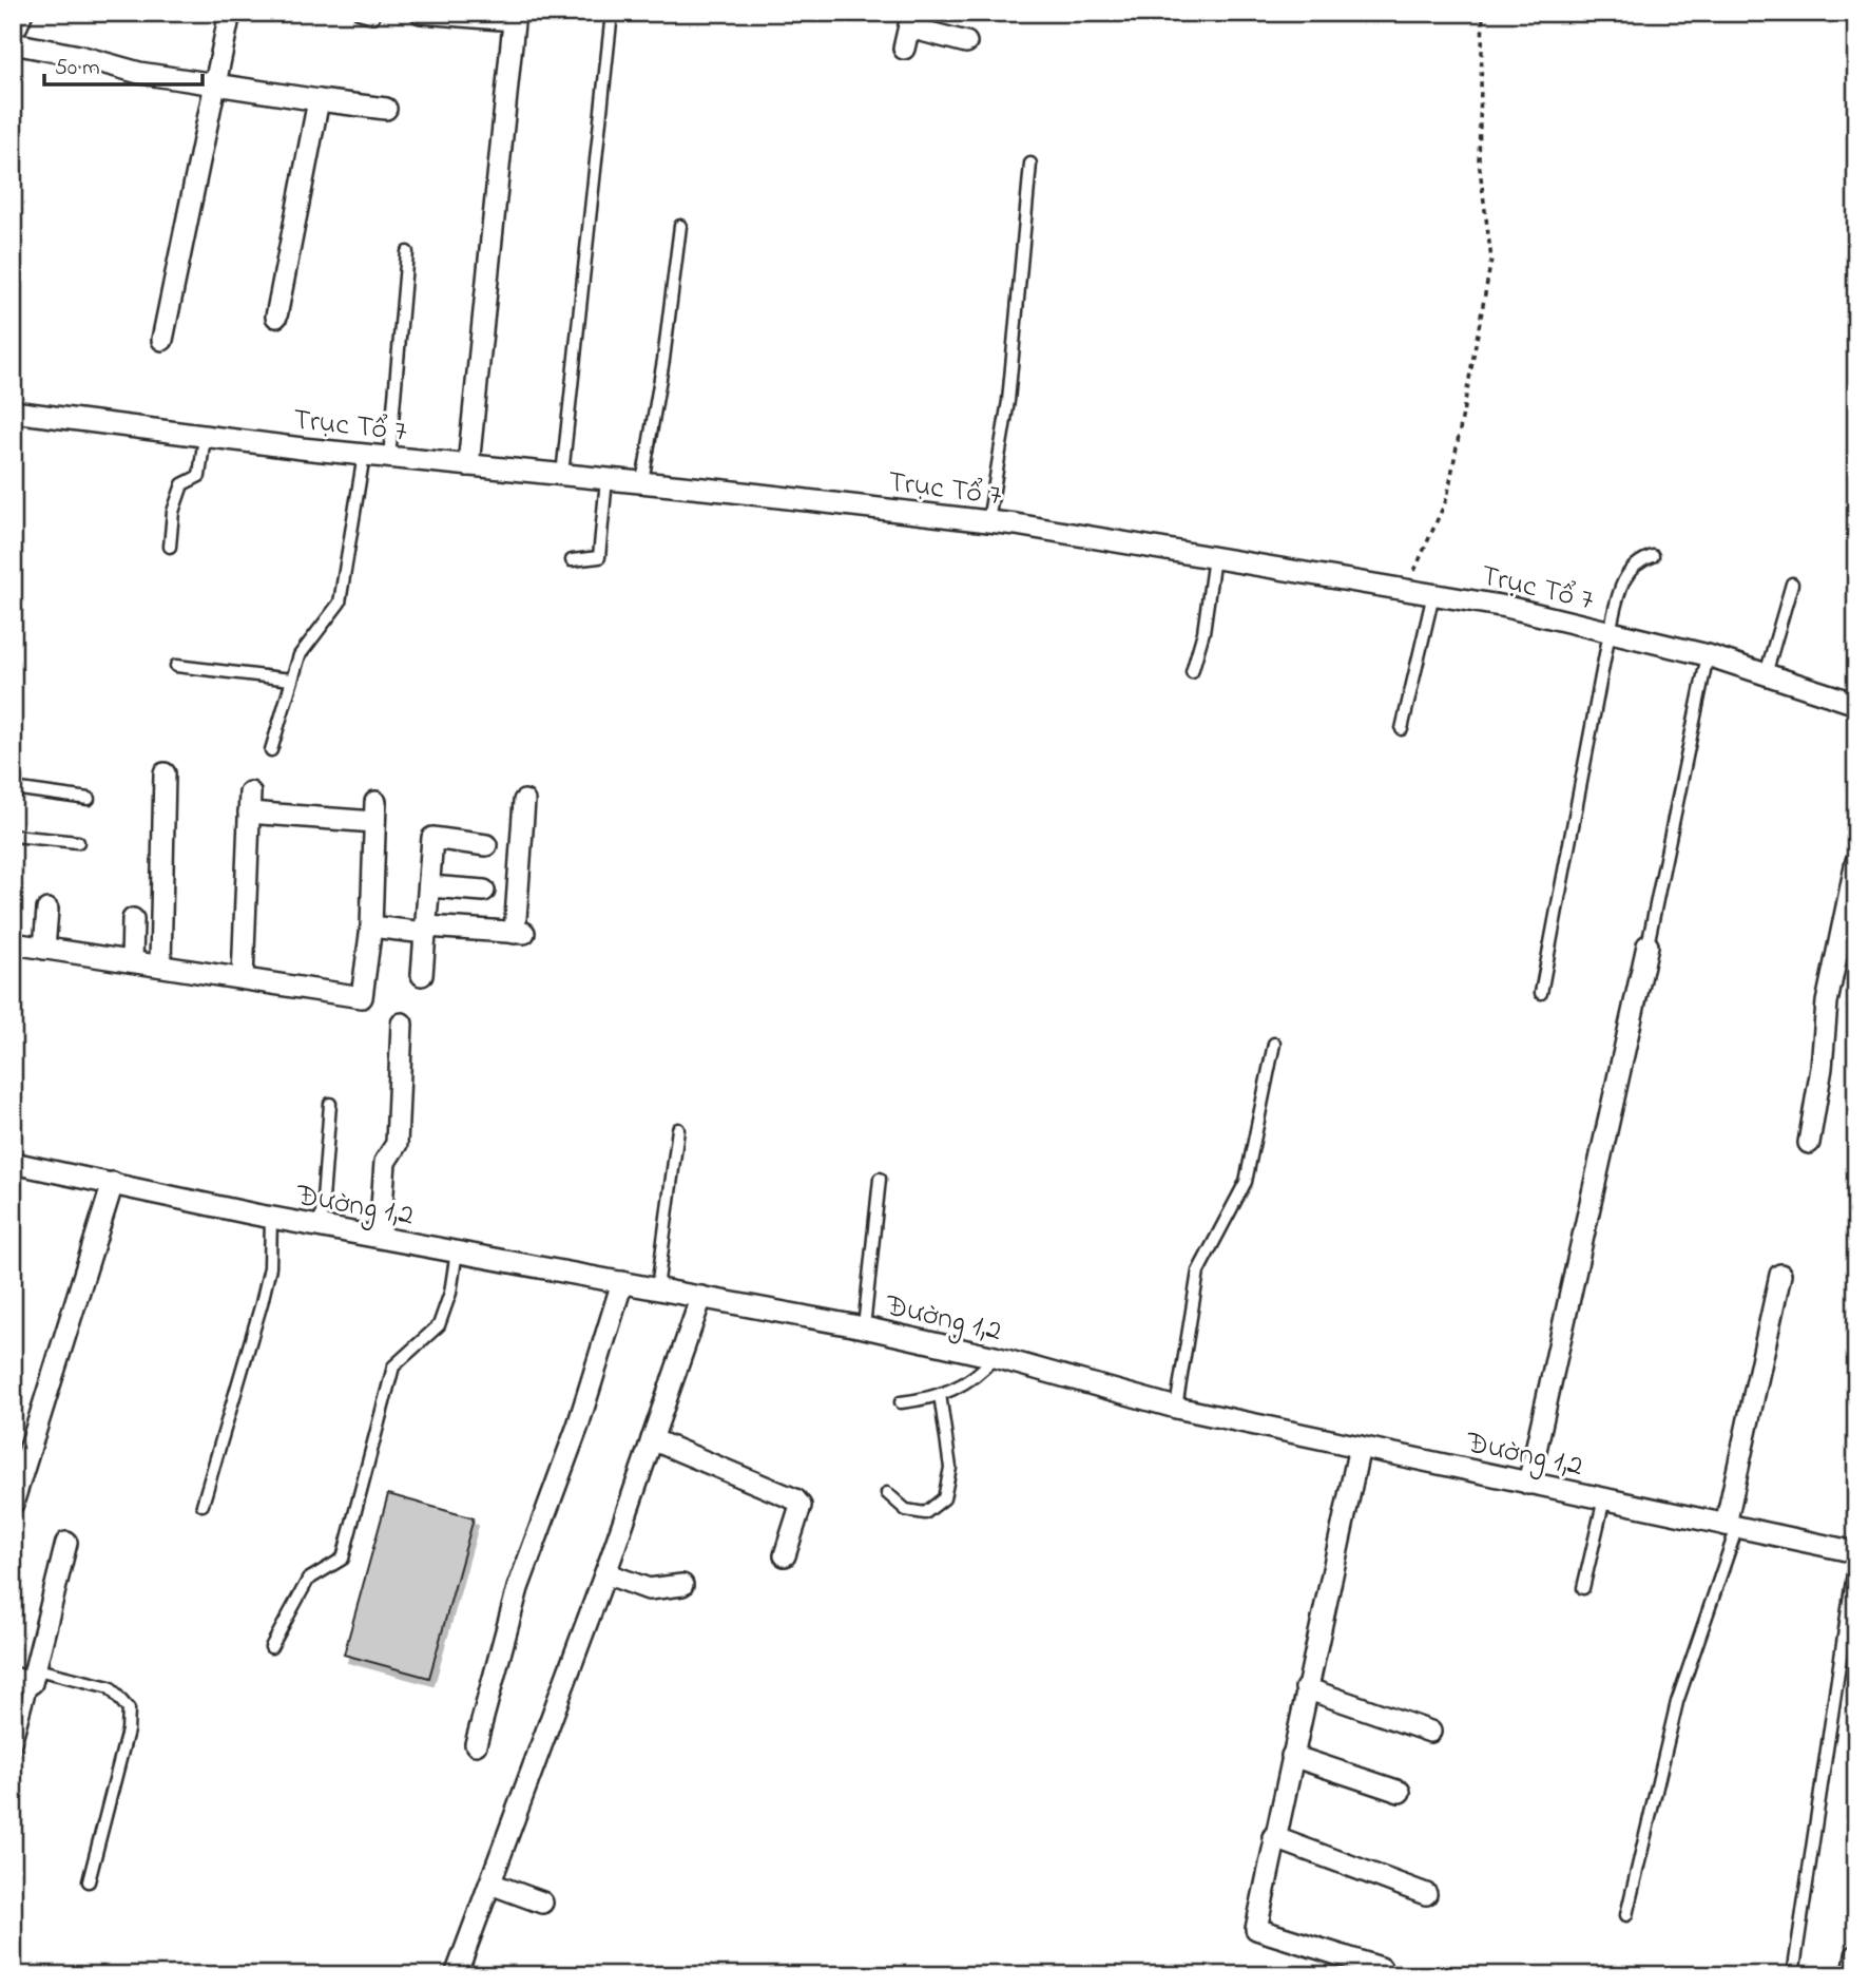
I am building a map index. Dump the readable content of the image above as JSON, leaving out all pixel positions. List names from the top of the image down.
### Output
{
  "streets": {
    "street": ["Trục Tổ 7", "Đường 1,2"]
  },
  "scale_bar": "50 m"
}
